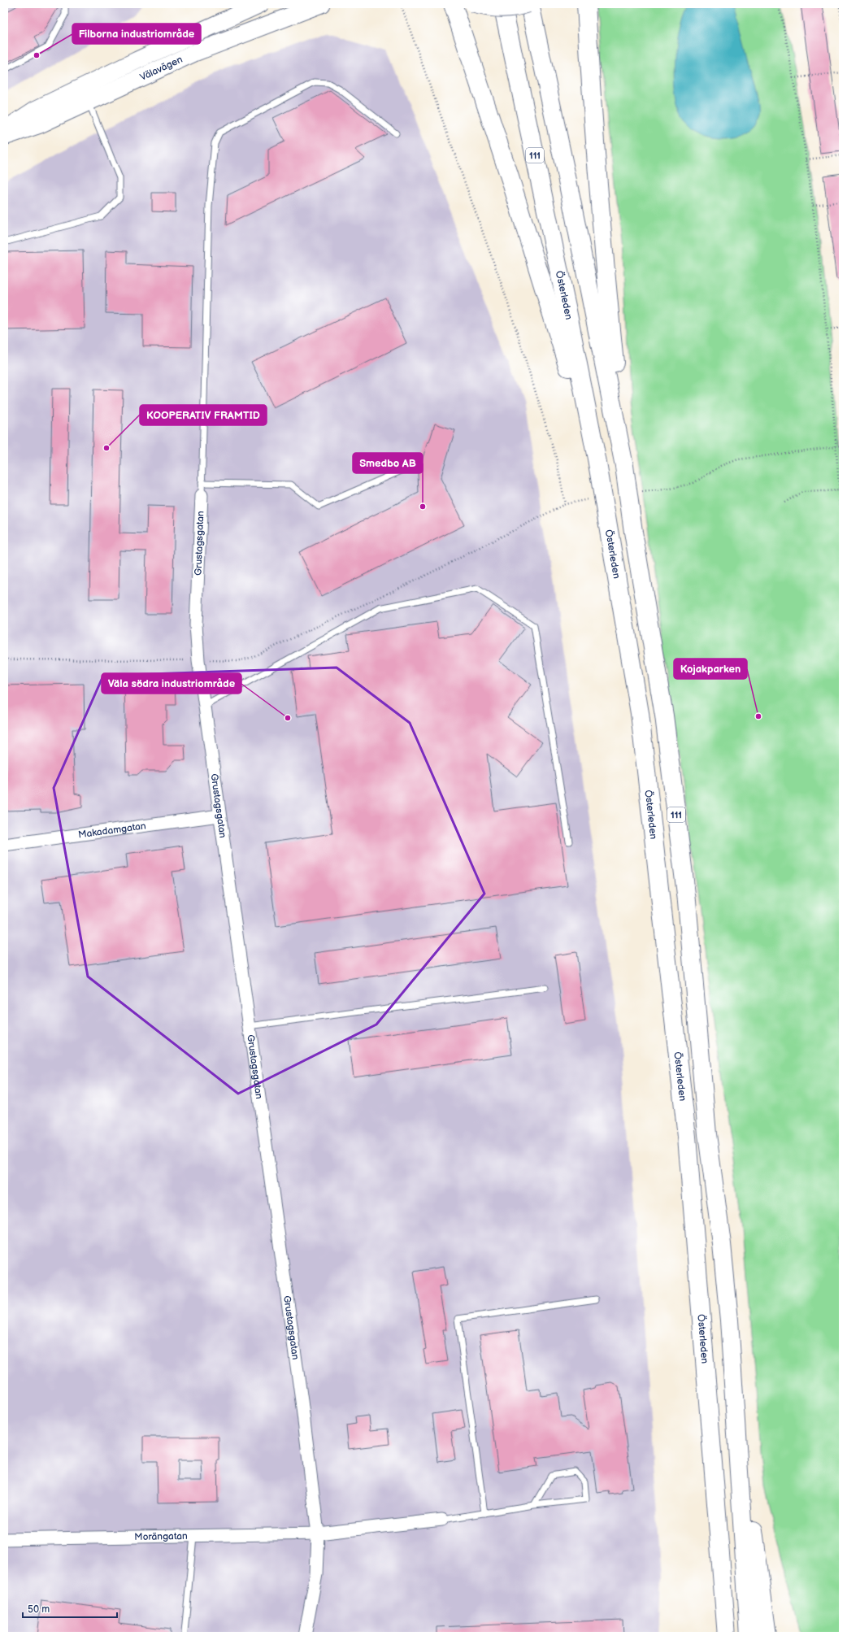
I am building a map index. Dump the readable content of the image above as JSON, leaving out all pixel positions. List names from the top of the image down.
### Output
{
  "streets": {
    "main road": ["Välavägen", "111", "Österleden"],
    "street": ["Grustagsgatan", "Makadamgatan", "Morängatan"]
  },
  "crossings": [
    ["Grustagsgatan", "Makadamgatan"],
    ["Grustagsgatan", "Morängatan"]
  ],
  "places": [
    "Filborna industriområde",
    "KOOPERATIV FRAMTID",
    "Smedbo AB",
    "Kojakparken",
    "Väla södra industriområde"
  ],
  "scale_bar": "50 m"
}
